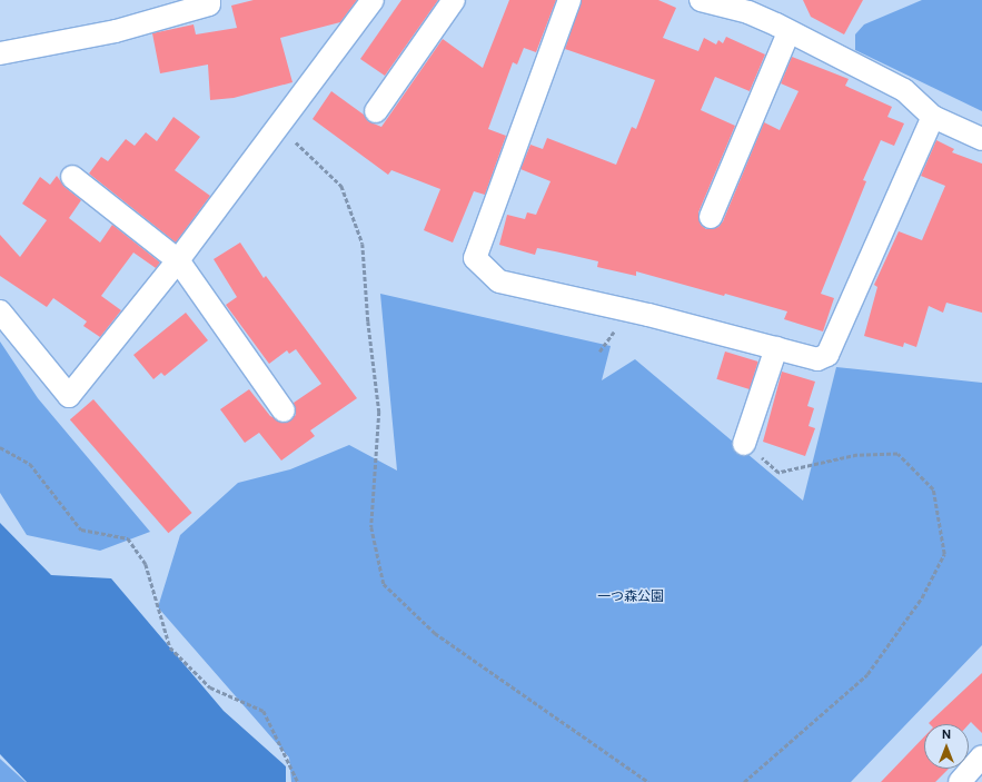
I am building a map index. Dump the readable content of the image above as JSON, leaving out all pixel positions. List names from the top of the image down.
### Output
{
  "parks": ["一つ森公園"],
  "north": "top"
}
